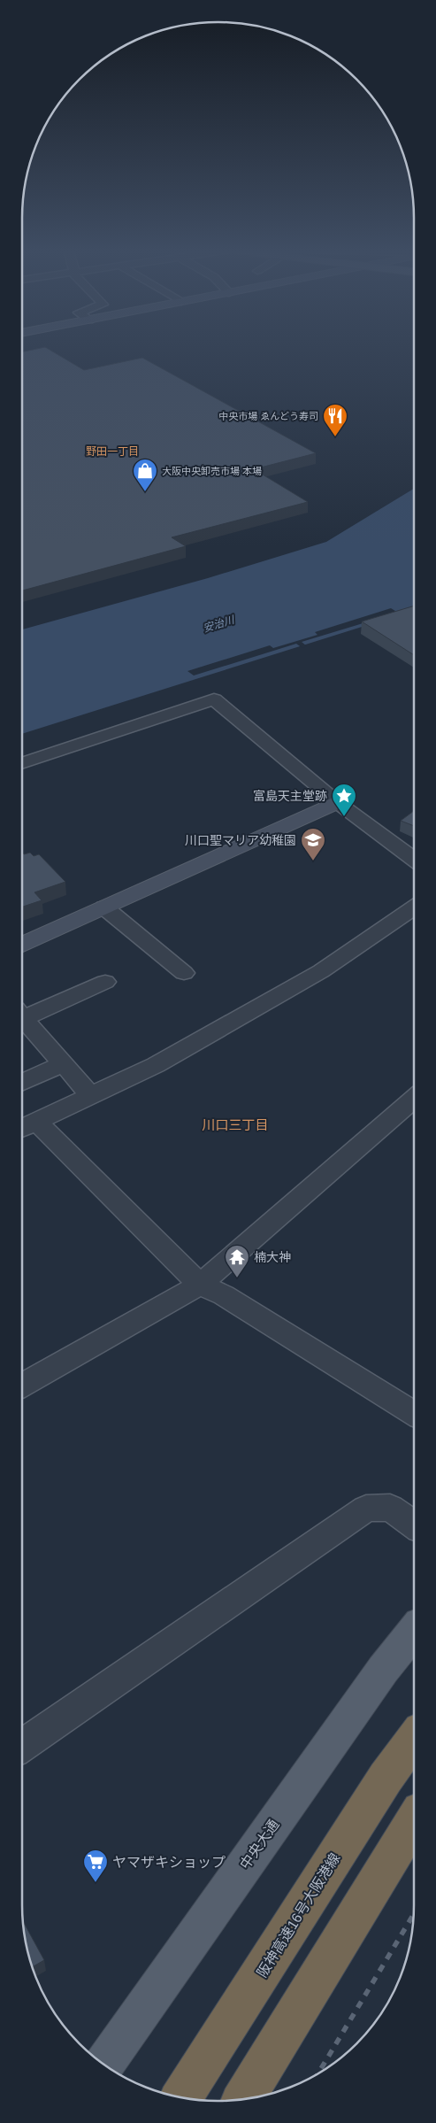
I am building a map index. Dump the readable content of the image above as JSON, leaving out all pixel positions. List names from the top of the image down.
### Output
{
  "streets": {
    "highway": ["阪神高速16号大阪港線"],
    "main road": ["中央大通"]
  },
  "districts": ["野田一丁目", "川口三丁目"],
  "water": ["安治川"],
  "places": {
    "restaurant": ["中央市場 ゑんどう寿司"],
    "shop": ["大阪中央卸売市場 本場"],
    "place": ["富島天主堂跡"],
    "school or university": ["川口聖マリア幼稚園"],
    "temple": ["楠大神"],
    "supermarket": ["ヤマザキショップ"]
  }
}
